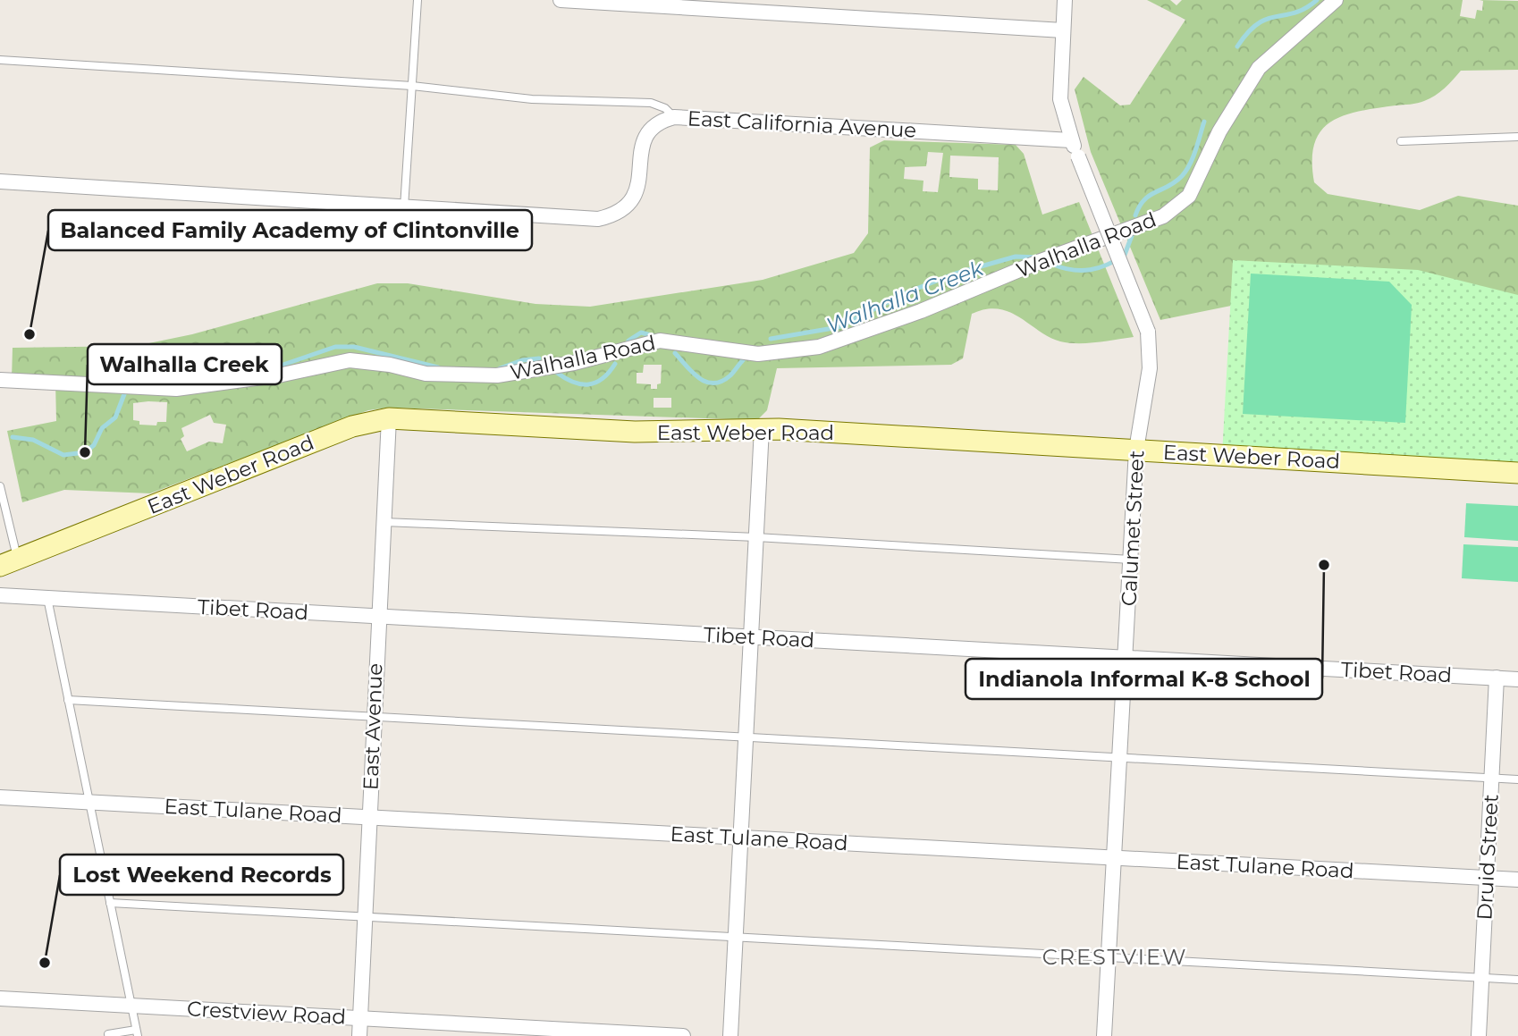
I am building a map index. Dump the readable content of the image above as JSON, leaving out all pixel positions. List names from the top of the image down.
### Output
{
  "streets": {
    "street": [
      "East California Avenue",
      "Walhalla Road",
      "East Weber Road",
      "Calumet Street",
      "Tibet Road",
      "East Avenue",
      "East Tulane Road",
      "Druid Street",
      "Crestview Road"
    ]
  },
  "crossings": [
    ["East California Avenue", "Calumet Street"],
    ["East Weber Road", "Calumet Street"],
    ["East Weber Road", "East Avenue"],
    ["Calumet Street", "Tibet Road"],
    ["Calumet Street", "East Tulane Road"],
    ["Tibet Road", "East Avenue"],
    ["Tibet Road", "Druid Street"],
    ["East Avenue", "East Tulane Road"],
    ["East Avenue", "Crestview Road"],
    ["East Tulane Road", "Druid Street"]
  ],
  "districts": ["CRESTVIEW"],
  "water": ["Walhalla Creek"],
  "places": [
    "Balanced Family Academy of Clintonville",
    "Walhalla Creek",
    "Indianola Informal K-8 School",
    "Lost Weekend Records"
  ]
}
